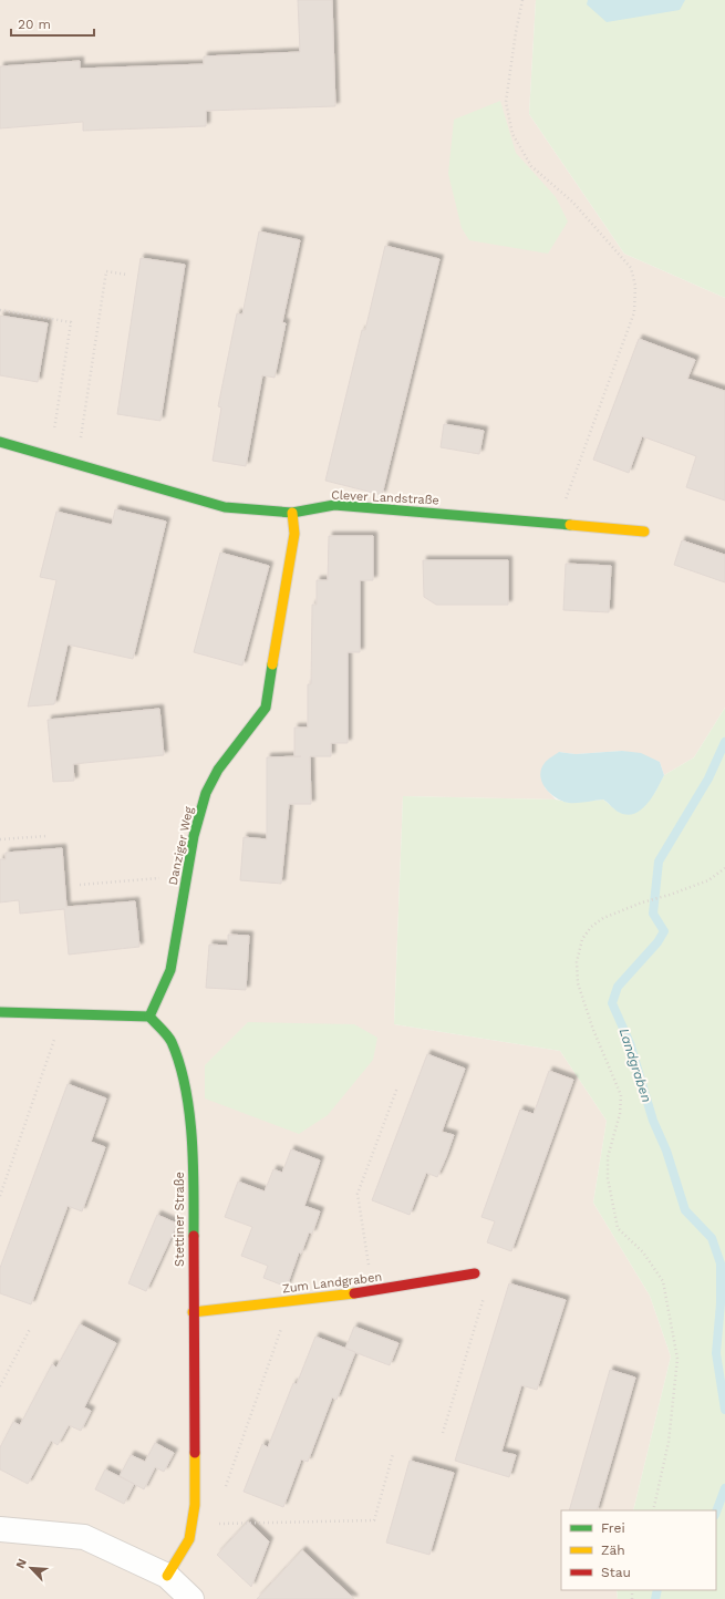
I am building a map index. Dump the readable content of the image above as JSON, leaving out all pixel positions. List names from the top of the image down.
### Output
{
  "streets": {
    "street": [
      "Clever Landstraße",
      "Danziger Weg",
      "Stettiner Straße",
      "Zum Landgraben"
    ]
  },
  "crossings": [
    ["Clever Landstraße", "Danziger Weg"],
    ["Danziger Weg", "Stettiner Straße"],
    ["Stettiner Straße", "Zum Landgraben"]
  ],
  "water": ["Landgraben"],
  "legend": ["Frei", "Zäh", "Stau"],
  "scale_bar": "20 m",
  "north": "top left"
}
